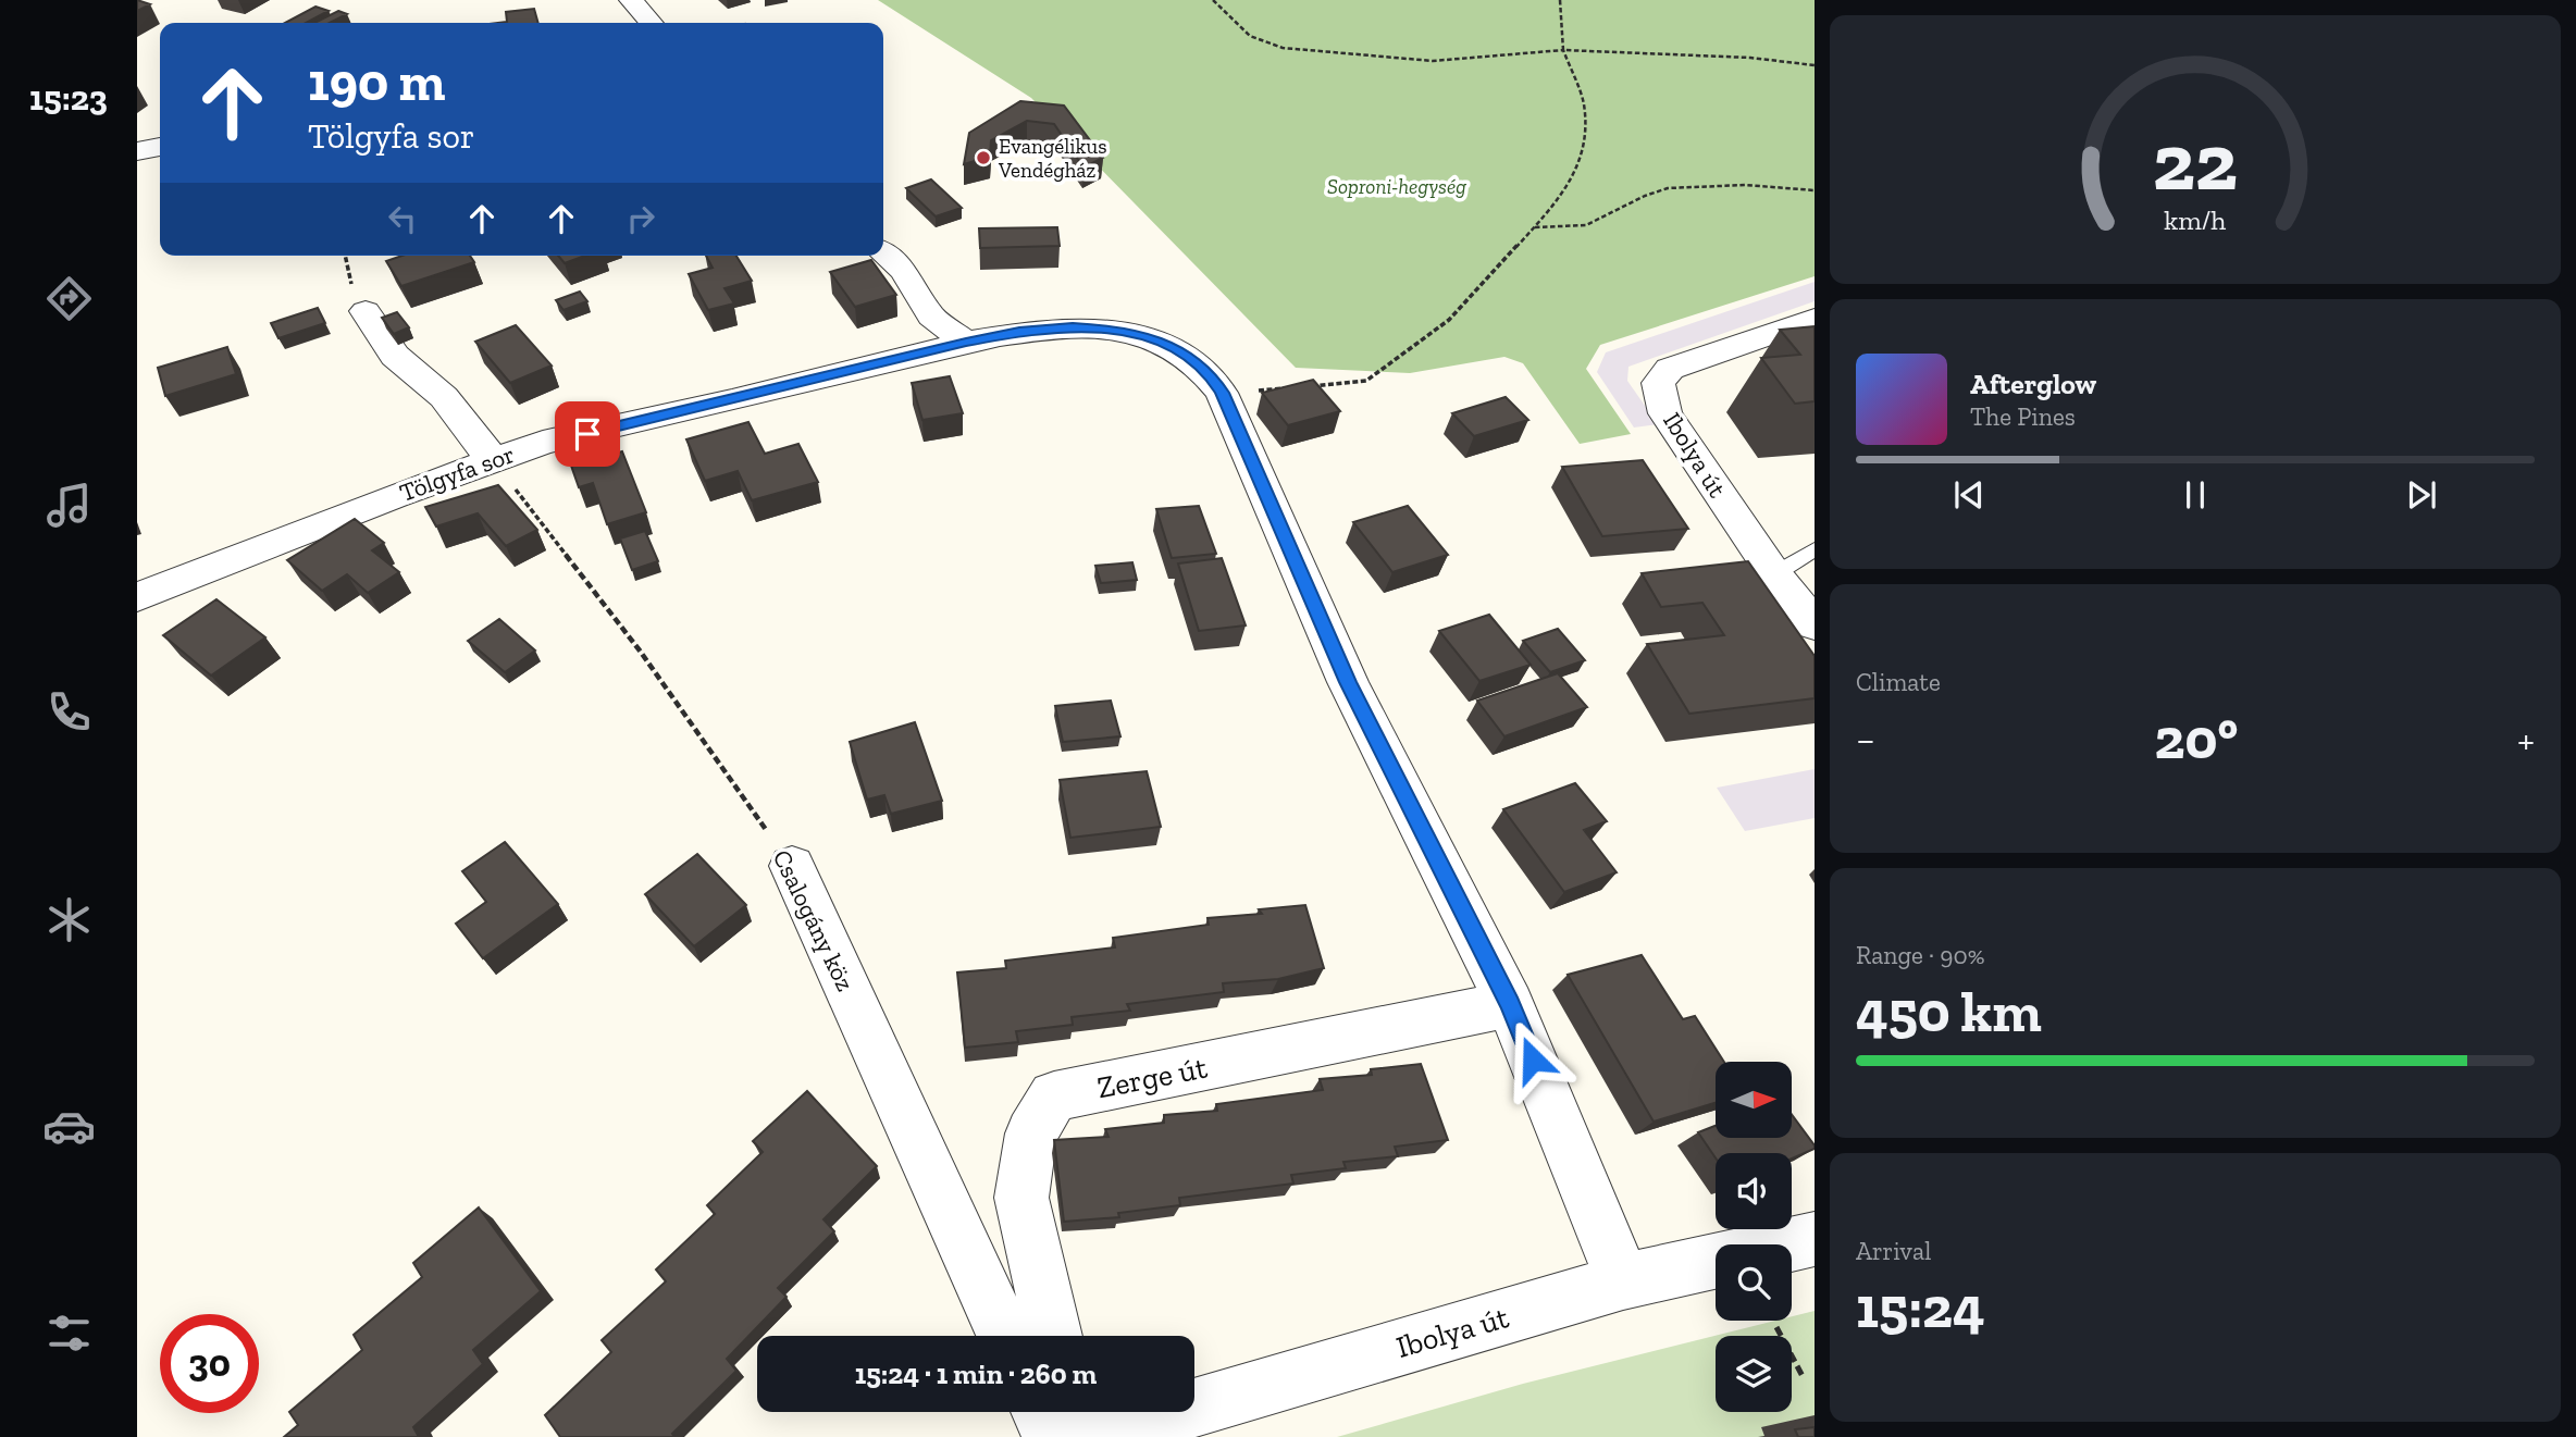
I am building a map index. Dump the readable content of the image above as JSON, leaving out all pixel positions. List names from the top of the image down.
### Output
{
  "streets": {
    "street": [
      "Ibolya út",
      "Tölgyfa sor",
      "Csalogány köz",
      "Zerge út"
    ]
  },
  "crossings": [
    ["Tölgyfa sor", "Csalogány köz"]
  ],
  "parks": ["Soproni-hegység"],
  "places": ["Evangélikus Vendégház"],
  "north": "right",
  "page": {
    "tabs": "15:23",
    "turn": ["190 m", "Tölgyfa sor"],
    "song": ["Afterglow", "The Pines"],
    "tile": [
      "Climate",
      ["Range · 90%", "450 km"],
      ["Arrival", "15:24"]
    ],
    "heat": ["−", "20°", "+"],
    "limit": "30",
    "trip": "15:24 · 1 min · 260 m",
    "gauge": ["22", "km/h"]
  }
}
